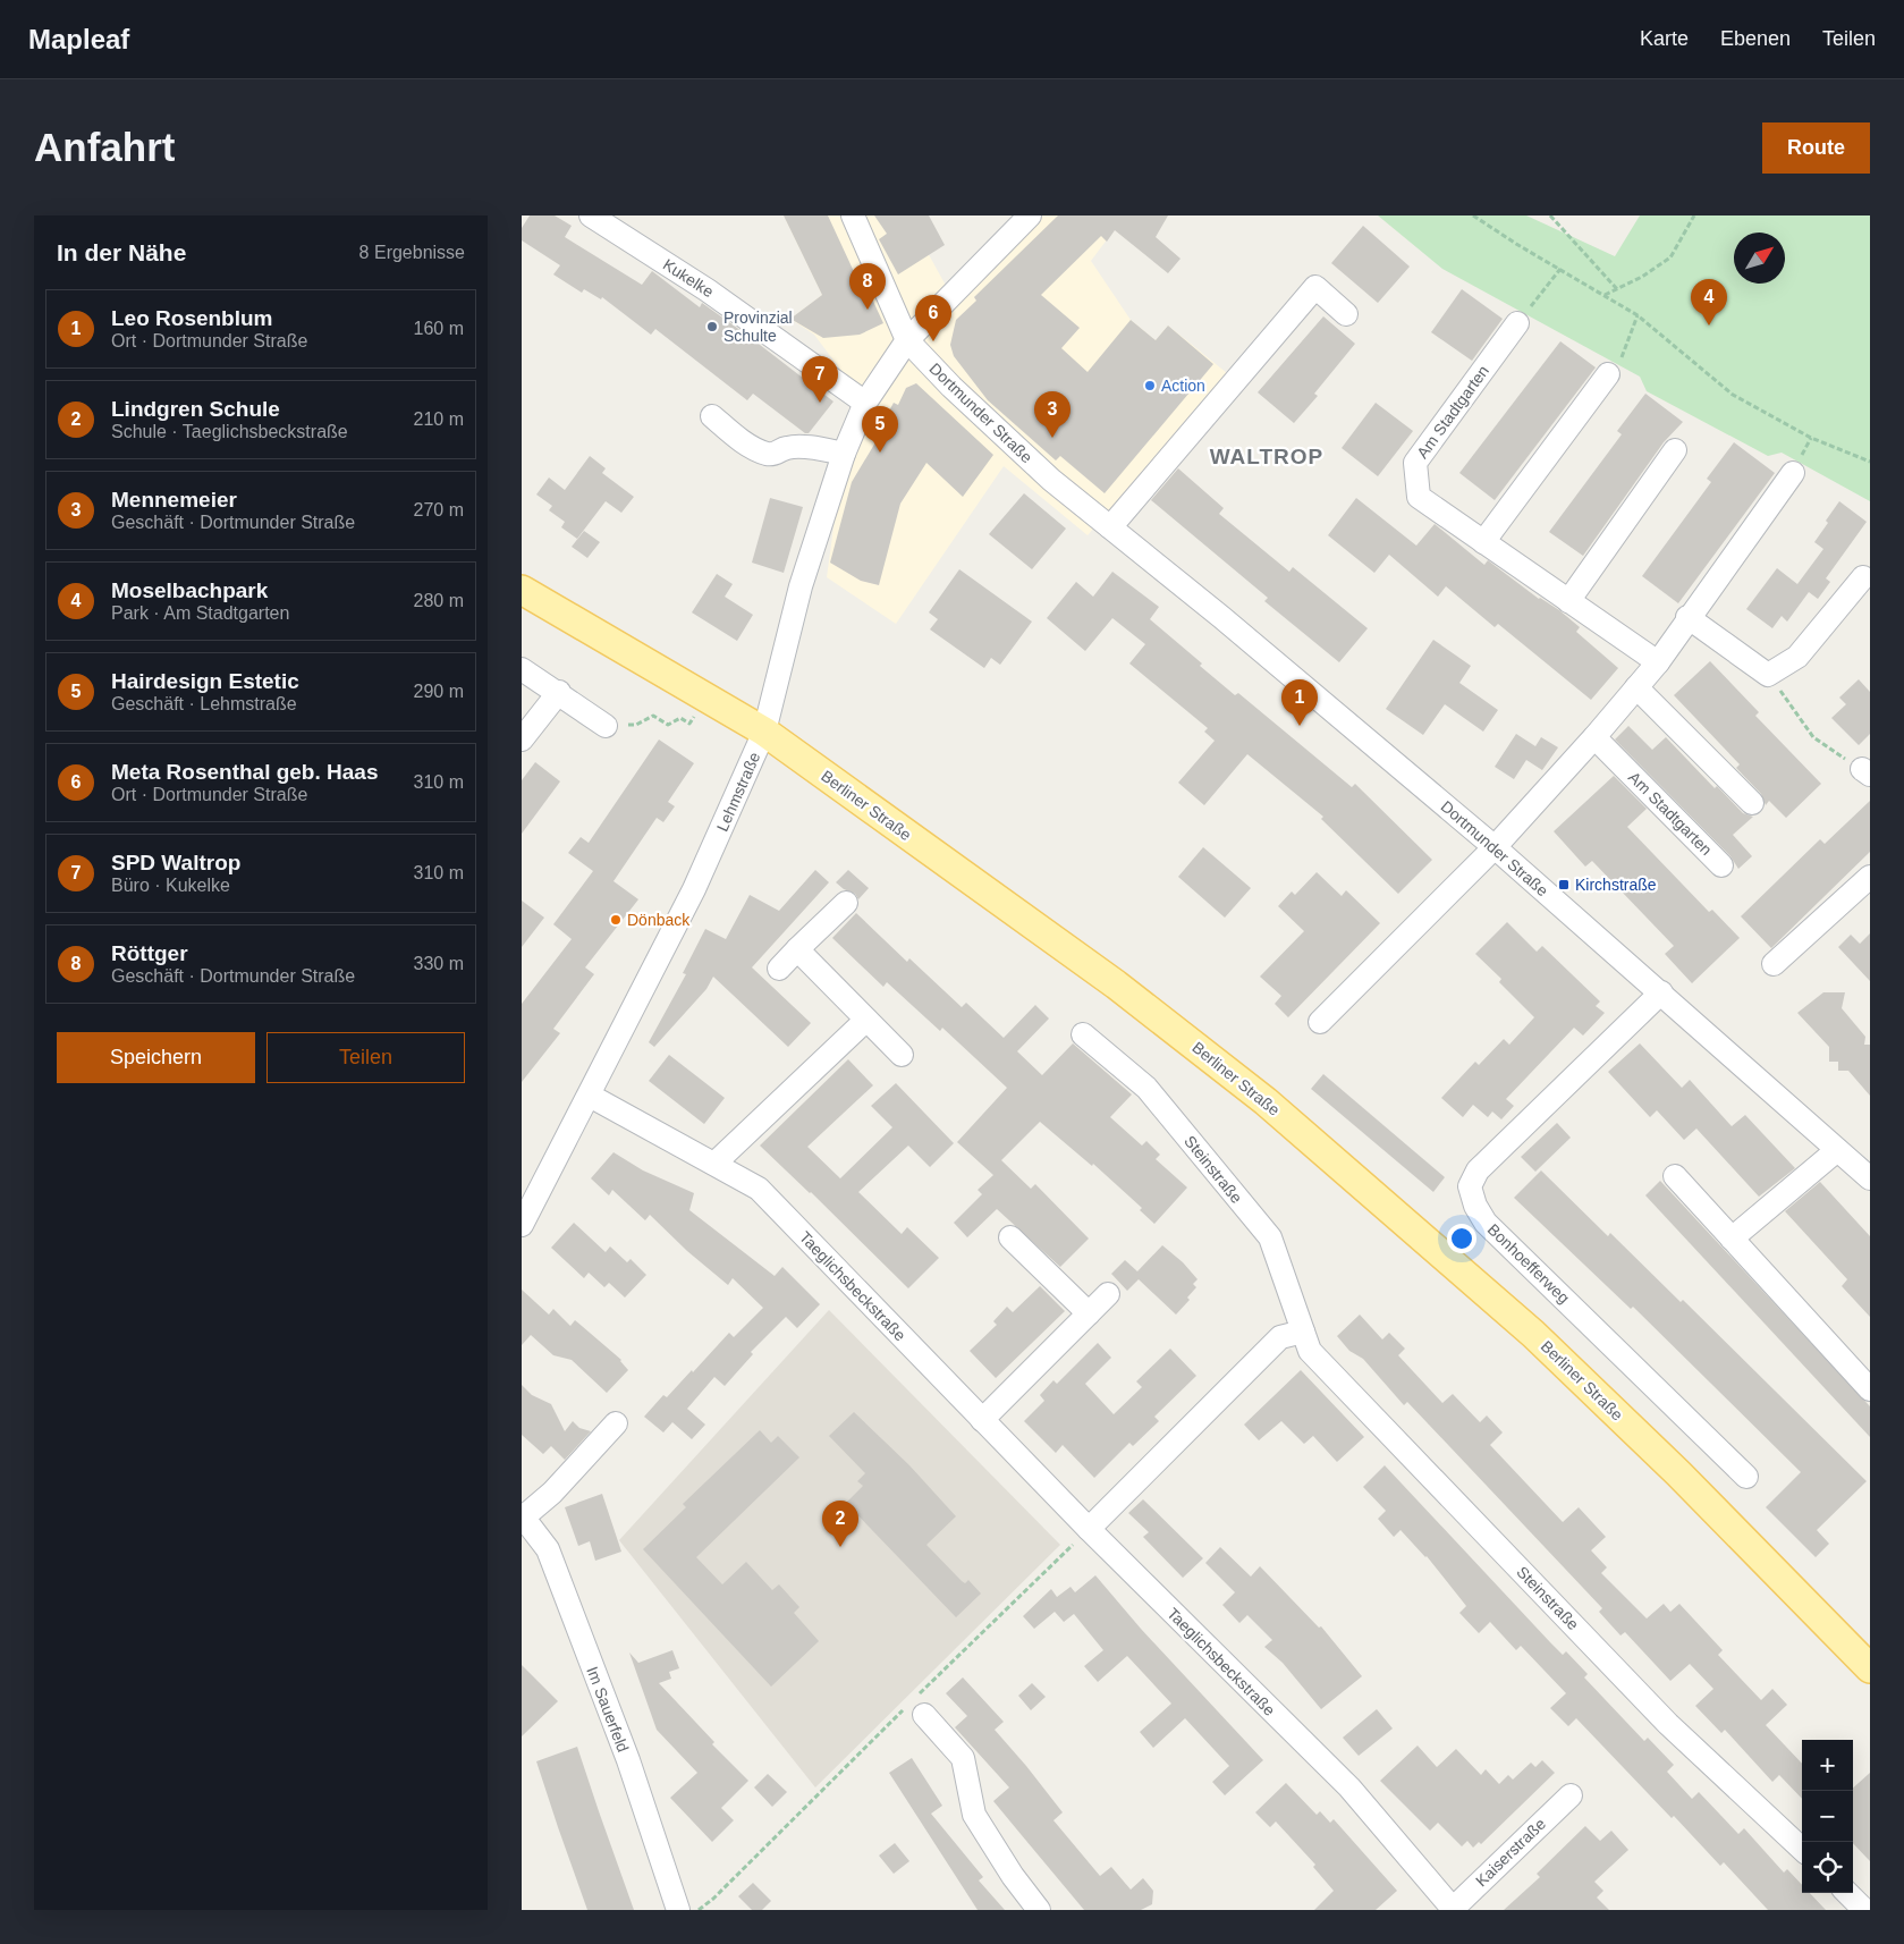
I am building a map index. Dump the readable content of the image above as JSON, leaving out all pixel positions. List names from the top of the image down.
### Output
{
  "streets": {
    "main road": ["Berliner Straße"],
    "street": [
      "Kukelke",
      "Am Stadtgarten",
      "Dortmunder Straße",
      "Lehmstraße",
      "Steinstraße",
      "Bonhoefferweg",
      "Taeglichsbeckstraße",
      "Im Sauerfeld",
      "Kaiserstraße"
    ]
  },
  "crossings": [
    ["Kukelke", "Lehmstraße"],
    ["Dortmunder Straße", "Lehmstraße"],
    ["Dortmunder Straße", "Bonhoefferweg"],
    ["Lehmstraße", "Berliner Straße"],
    ["Lehmstraße", "Taeglichsbeckstraße"],
    ["Taeglichsbeckstraße", "Kaiserstraße"]
  ],
  "districts": ["WALTROP"],
  "places": {
    "other": ["Provinzial Schulte", "Action", "Dönback"],
    "transit": ["Kirchstraße"]
  },
  "north": "top right",
  "page": {
    "header": "Mapleaf",
    "nav": ["Karte", "Ebenen", "Teilen"],
    "buttons": [
      "Route",
      ["Speichern", "Teilen"]
    ],
    "title": "Anfahrt",
    "heading": ["In der Nähe", "8 Ergebnisse"],
    "pins": [
      "8",
      "4",
      "6",
      "7",
      "3",
      "5",
      "1",
      "2"
    ],
    "list": [
      {
        "mark": "1",
        "name": "Leo Rosenblum",
        "note": "Ort · Dortmunder Straße",
        "value": "160 m"
      },
      {
        "mark": "2",
        "name": "Lindgren Schule",
        "note": "Schule · Taeglichsbeckstraße",
        "value": "210 m"
      },
      {
        "mark": "3",
        "name": "Mennemeier",
        "note": "Geschäft · Dortmunder Straße",
        "value": "270 m"
      },
      {
        "mark": "4",
        "name": "Moselbachpark",
        "note": "Park · Am Stadtgarten",
        "value": "280 m"
      },
      {
        "mark": "5",
        "name": "Hairdesign Estetic",
        "note": "Geschäft · Lehmstraße",
        "value": "290 m"
      },
      {
        "mark": "6",
        "name": "Meta Rosenthal geb. Haas",
        "note": "Ort · Dortmunder Straße",
        "value": "310 m"
      },
      {
        "mark": "7",
        "name": "SPD Waltrop",
        "note": "Büro · Kukelke",
        "value": "310 m"
      },
      {
        "mark": "8",
        "name": "Röttger",
        "note": "Geschäft · Dortmunder Straße",
        "value": "330 m"
      }
    ],
    "map_buttons": ["+", "−"]
  }
}
